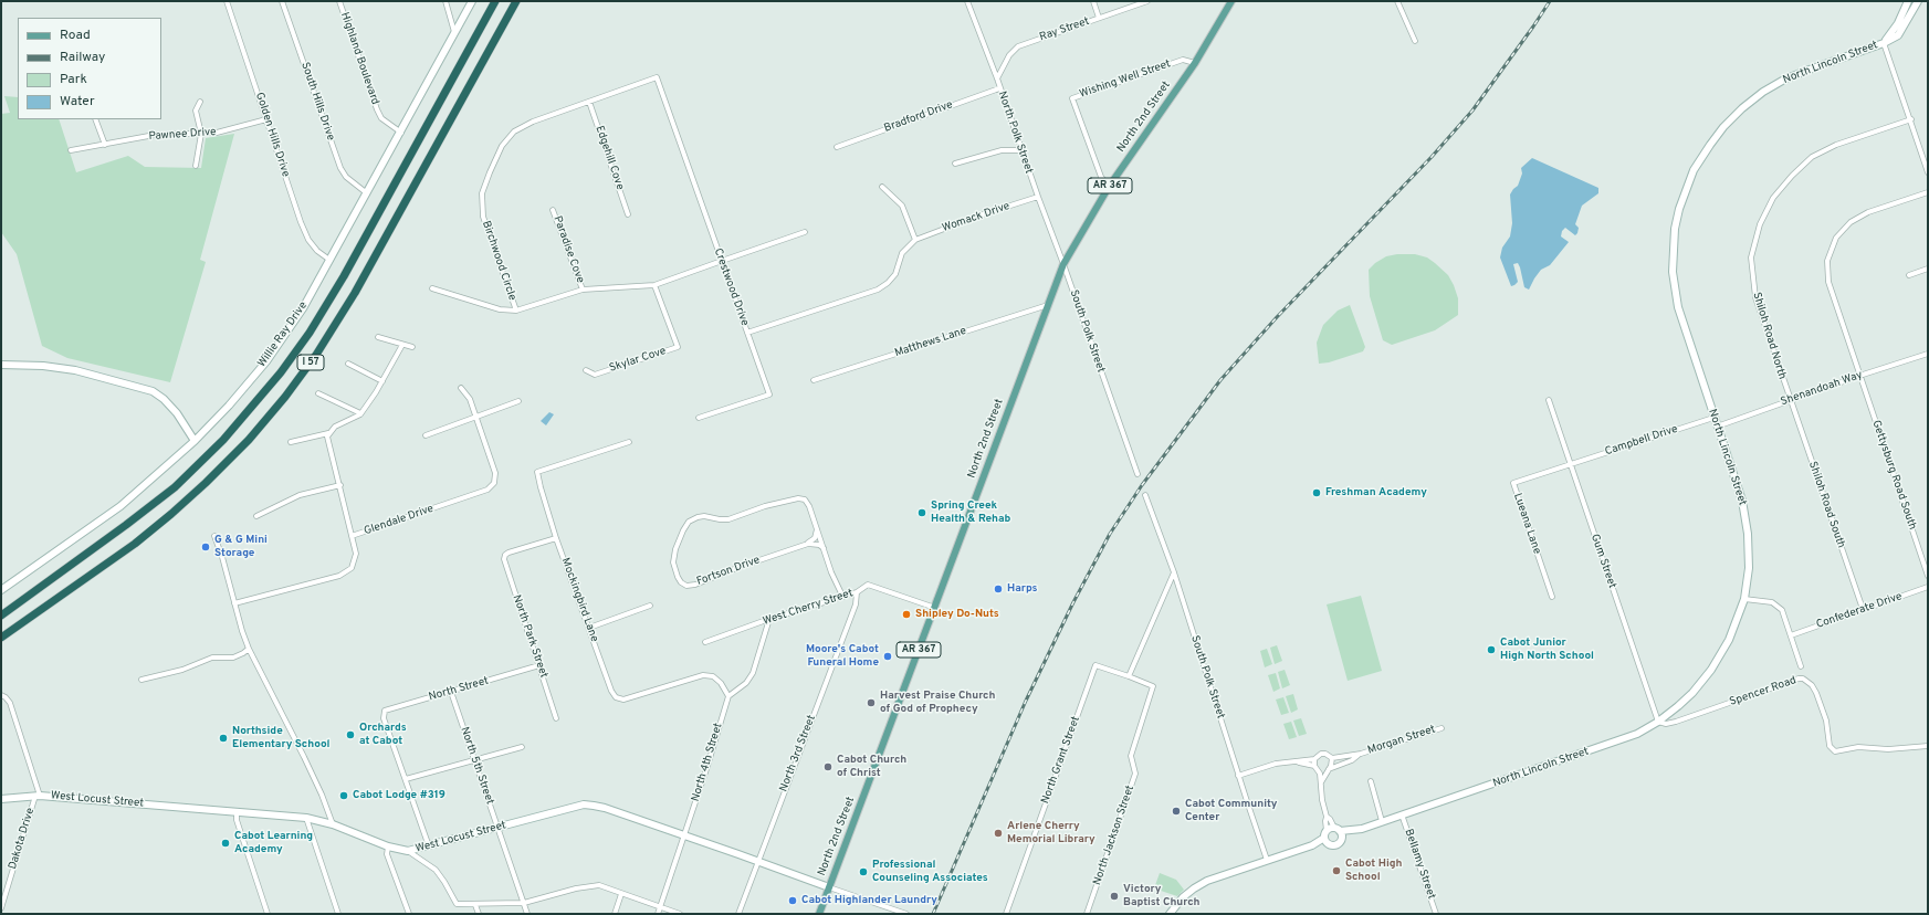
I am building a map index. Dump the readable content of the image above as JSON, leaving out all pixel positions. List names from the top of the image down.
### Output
{
  "streets": {
    "highway": ["I 57"],
    "main road": ["North 2nd Street", "AR 367"],
    "street": [
      "Ray Street",
      "Highland Boulevard",
      "North Lincoln Street",
      "Wishing Well Street",
      "South Hills Drive",
      "Bradford Drive",
      "North Polk Street",
      "Pawnee Drive",
      "Golden Hills Drive",
      "Edgehill Cove",
      "Womack Drive",
      "Paradise Cove",
      "Birchwood Circle",
      "Crestwood Drive",
      "South Polk Street",
      "Willie Ray Drive",
      "Shiloh Road North",
      "Matthews Lane",
      "Skylar Cove",
      "Shenandoah Way",
      "Campbell Drive",
      "Gettysburg Road South",
      "Shiloh Road South",
      "Glendale Drive",
      "Lueana Lane",
      "Gum Street",
      "Fortson Drive",
      "Mockingbird Lane",
      "West Cherry Street",
      "Confederate Drive",
      "North Park Street",
      "North Street",
      "Spencer Road",
      "Morgan Street",
      "North 3rd Street",
      "North Grant Street",
      "North 4th Street",
      "North 5th Street",
      "West Locust Street",
      "North Jackson Street",
      "Dakota Drive",
      "Bellamy Street"
    ]
  },
  "crossings": [
    ["Ray Street", "North Polk Street"],
    ["Highland Boulevard", "Willie Ray Drive"],
    ["North Lincoln Street", "Shenandoah Way"],
    ["North Lincoln Street", "Campbell Drive"],
    ["North Lincoln Street", "Gum Street"],
    ["North Lincoln Street", "Spencer Road"],
    ["North Lincoln Street", "Bellamy Street"],
    ["Wishing Well Street", "North 2nd Street"],
    ["South Hills Drive", "Willie Ray Drive"],
    ["Bradford Drive", "North Polk Street"],
    ["North 2nd Street", "North Polk Street"],
    ["North 2nd Street", "South Polk Street"],
    ["North 2nd Street", "Matthews Lane"],
    ["North 2nd Street", "West Cherry Street"],
    ["North 2nd Street", "West Locust Street"],
    ["North Polk Street", "Womack Drive"],
    ["North Polk Street", "South Polk Street"],
    ["Pawnee Drive", "Golden Hills Drive"],
    ["Golden Hills Drive", "Willie Ray Drive"],
    ["Edgehill Cove", "Birchwood Circle"],
    ["Womack Drive", "Crestwood Drive"],
    ["Paradise Cove", "Birchwood Circle"],
    ["Birchwood Circle", "Crestwood Drive"],
    ["Birchwood Circle", "Skylar Cove"],
    ["South Polk Street", "Morgan Street"],
    ["Shiloh Road North", "Shenandoah Way"],
    ["Shiloh Road North", "Shiloh Road South"],
    ["Shenandoah Way", "Gettysburg Road South"],
    ["Shenandoah Way", "Shiloh Road South"],
    ["Campbell Drive", "Lueana Lane"],
    ["Campbell Drive", "Gum Street"],
    ["Shiloh Road South", "Confederate Drive"],
    ["Lueana Lane", "Gum Street"],
    ["Gum Street", "Spencer Road"],
    ["Fortson Drive", "West Cherry Street"],
    ["Mockingbird Lane", "North 4th Street"],
    ["West Cherry Street", "North 3rd Street"],
    ["North Park Street", "North Street"],
    ["North Street", "North 5th Street"],
    ["North 3rd Street", "West Locust Street"],
    ["North Grant Street", "North Jackson Street"],
    ["North 4th Street", "West Locust Street"],
    ["North 5th Street", "West Locust Street"],
    ["West Locust Street", "Dakota Drive"]
  ],
  "places": [
    "Freshman Academy",
    "Spring Creek Health & Rehab",
    "G & G Mini Storage",
    "Harps",
    "Shipley Do-Nuts",
    "Cabot Junior High North School",
    "Moore's Cabot Funeral Home",
    "Harvest Praise Church of God of Prophecy",
    "Orchards at Cabot",
    "Northside Elementary School",
    "Cabot Church of Christ",
    "Cabot Lodge #319",
    "Cabot Community Center",
    "Arlene Cherry Memorial Library",
    "Cabot Learning Academy",
    "Cabot High School",
    "Professional Counseling Associates",
    "Victory Baptist Church",
    "Cabot Highlander Laundry"
  ],
  "legend": [
    "Road",
    "Railway",
    "Park",
    "Water"
  ]
}
